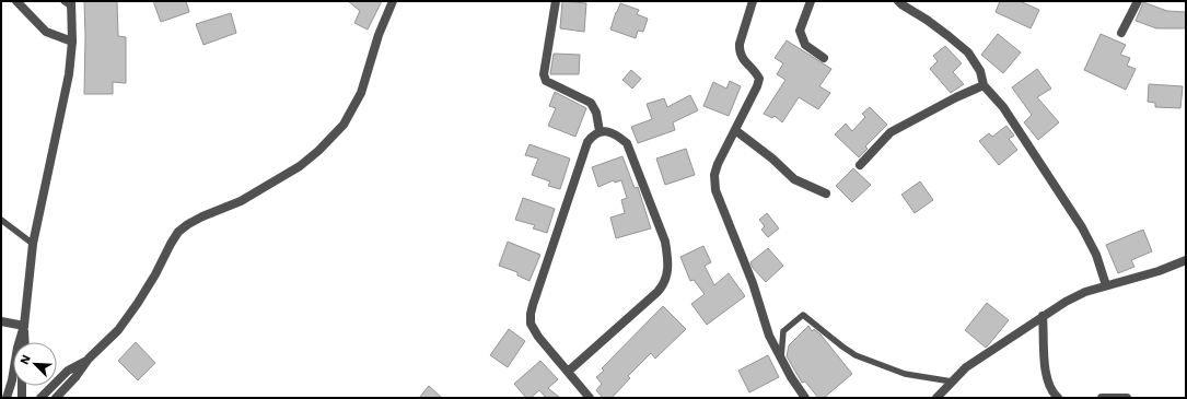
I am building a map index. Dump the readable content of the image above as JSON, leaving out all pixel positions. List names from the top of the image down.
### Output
{
  "north": "top left"
}
